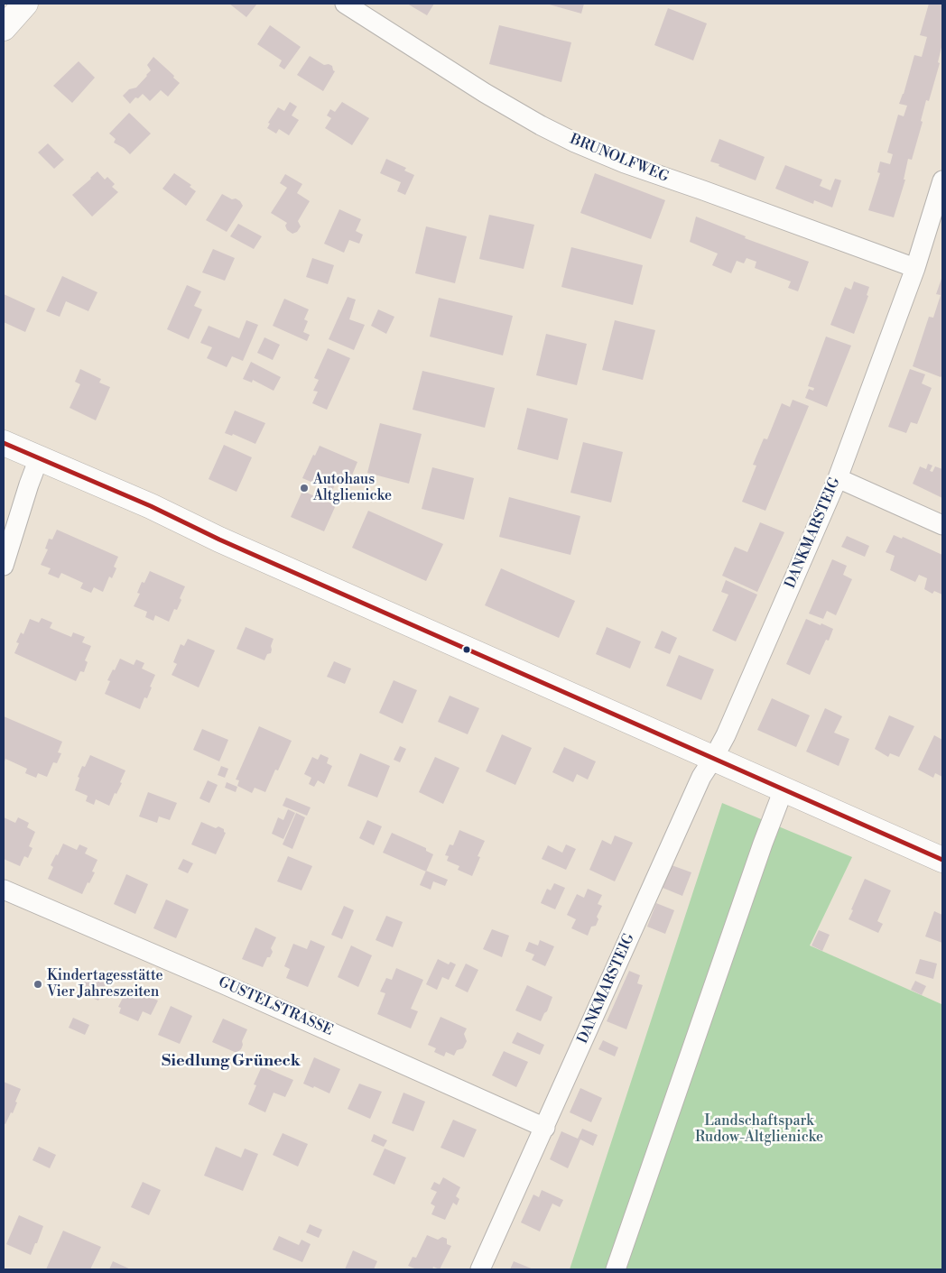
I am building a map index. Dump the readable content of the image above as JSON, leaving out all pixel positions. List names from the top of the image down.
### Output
{
  "streets": {
    "street": ["BRUNOLFWEG", "DANKMARSTEIG", "GUSTELSTRASSE"]
  },
  "crossings": [
    ["BRUNOLFWEG", "DANKMARSTEIG"],
    ["DANKMARSTEIG", "GUSTELSTRASSE"]
  ],
  "districts": ["Siedlung Grüneck"],
  "parks": ["Landschaftspark Rudow-Altglienicke"],
  "places": ["Autohaus Altglienicke", "Kindertagesstätte Vier Jahreszeiten"]
}
